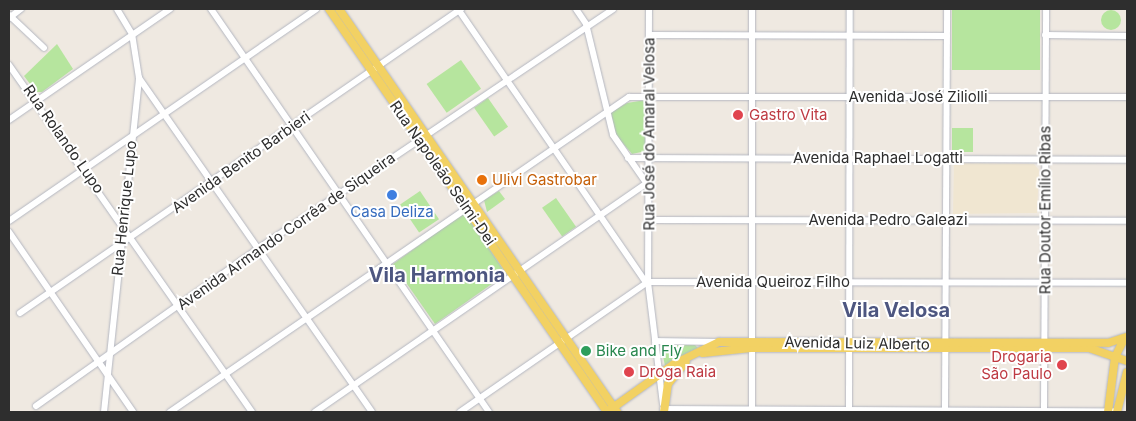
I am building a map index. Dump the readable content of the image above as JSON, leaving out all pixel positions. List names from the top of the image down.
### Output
{
  "streets": {
    "main road": ["Rua Napoleão Selmi-Dei", "Avenida Luiz Alberto"],
    "street": [
      "Avenida José Ziliolli",
      "Rua José do Amaral Velosa",
      "Rua Rolando Lupo",
      "Avenida Raphael Logatti",
      "Avenida Benito Barbieri",
      "Rua Henrique Lupo",
      "Rua Doutor Emílio Ribas",
      "Avenida Pedro Galeazi",
      "Avenida Armando Corrêa de Siqueira",
      "Avenida Queiroz Filho"
    ]
  },
  "crossings": [
    ["Avenida José Ziliolli", "Rua José do Amaral Velosa"],
    ["Avenida José Ziliolli", "Rua Rolando Lupo"],
    ["Avenida José Ziliolli", "Rua Napoleão Selmi-Dei"],
    ["Avenida José Ziliolli", "Rua Doutor Emílio Ribas"],
    ["Rua José do Amaral Velosa", "Avenida Raphael Logatti"],
    ["Rua José do Amaral Velosa", "Avenida Pedro Galeazi"],
    ["Rua José do Amaral Velosa", "Avenida Queiroz Filho"],
    ["Rua José do Amaral Velosa", "Avenida Luiz Alberto"],
    ["Rua Rolando Lupo", "Avenida Benito Barbieri"],
    ["Rua Rolando Lupo", "Rua Henrique Lupo"],
    ["Rua Rolando Lupo", "Avenida Armando Corrêa de Siqueira"],
    ["Avenida Raphael Logatti", "Rua Doutor Emílio Ribas"],
    ["Avenida Benito Barbieri", "Rua Napoleão Selmi-Dei"],
    ["Avenida Benito Barbieri", "Rua Henrique Lupo"],
    ["Rua Napoleão Selmi-Dei", "Avenida Armando Corrêa de Siqueira"],
    ["Rua Napoleão Selmi-Dei", "Avenida Luiz Alberto"],
    ["Rua Henrique Lupo", "Avenida Armando Corrêa de Siqueira"],
    ["Rua Doutor Emílio Ribas", "Avenida Pedro Galeazi"],
    ["Rua Doutor Emílio Ribas", "Avenida Queiroz Filho"],
    ["Rua Doutor Emílio Ribas", "Avenida Luiz Alberto"]
  ],
  "districts": ["Vila Harmonia", "Vila Velosa"],
  "places": [
    "Gastro Vita",
    "Ulivi Gastrobar",
    "Casa Deliza",
    "Bike and Fly",
    "Drogaria São Paulo",
    "Droga Raia"
  ]
}
